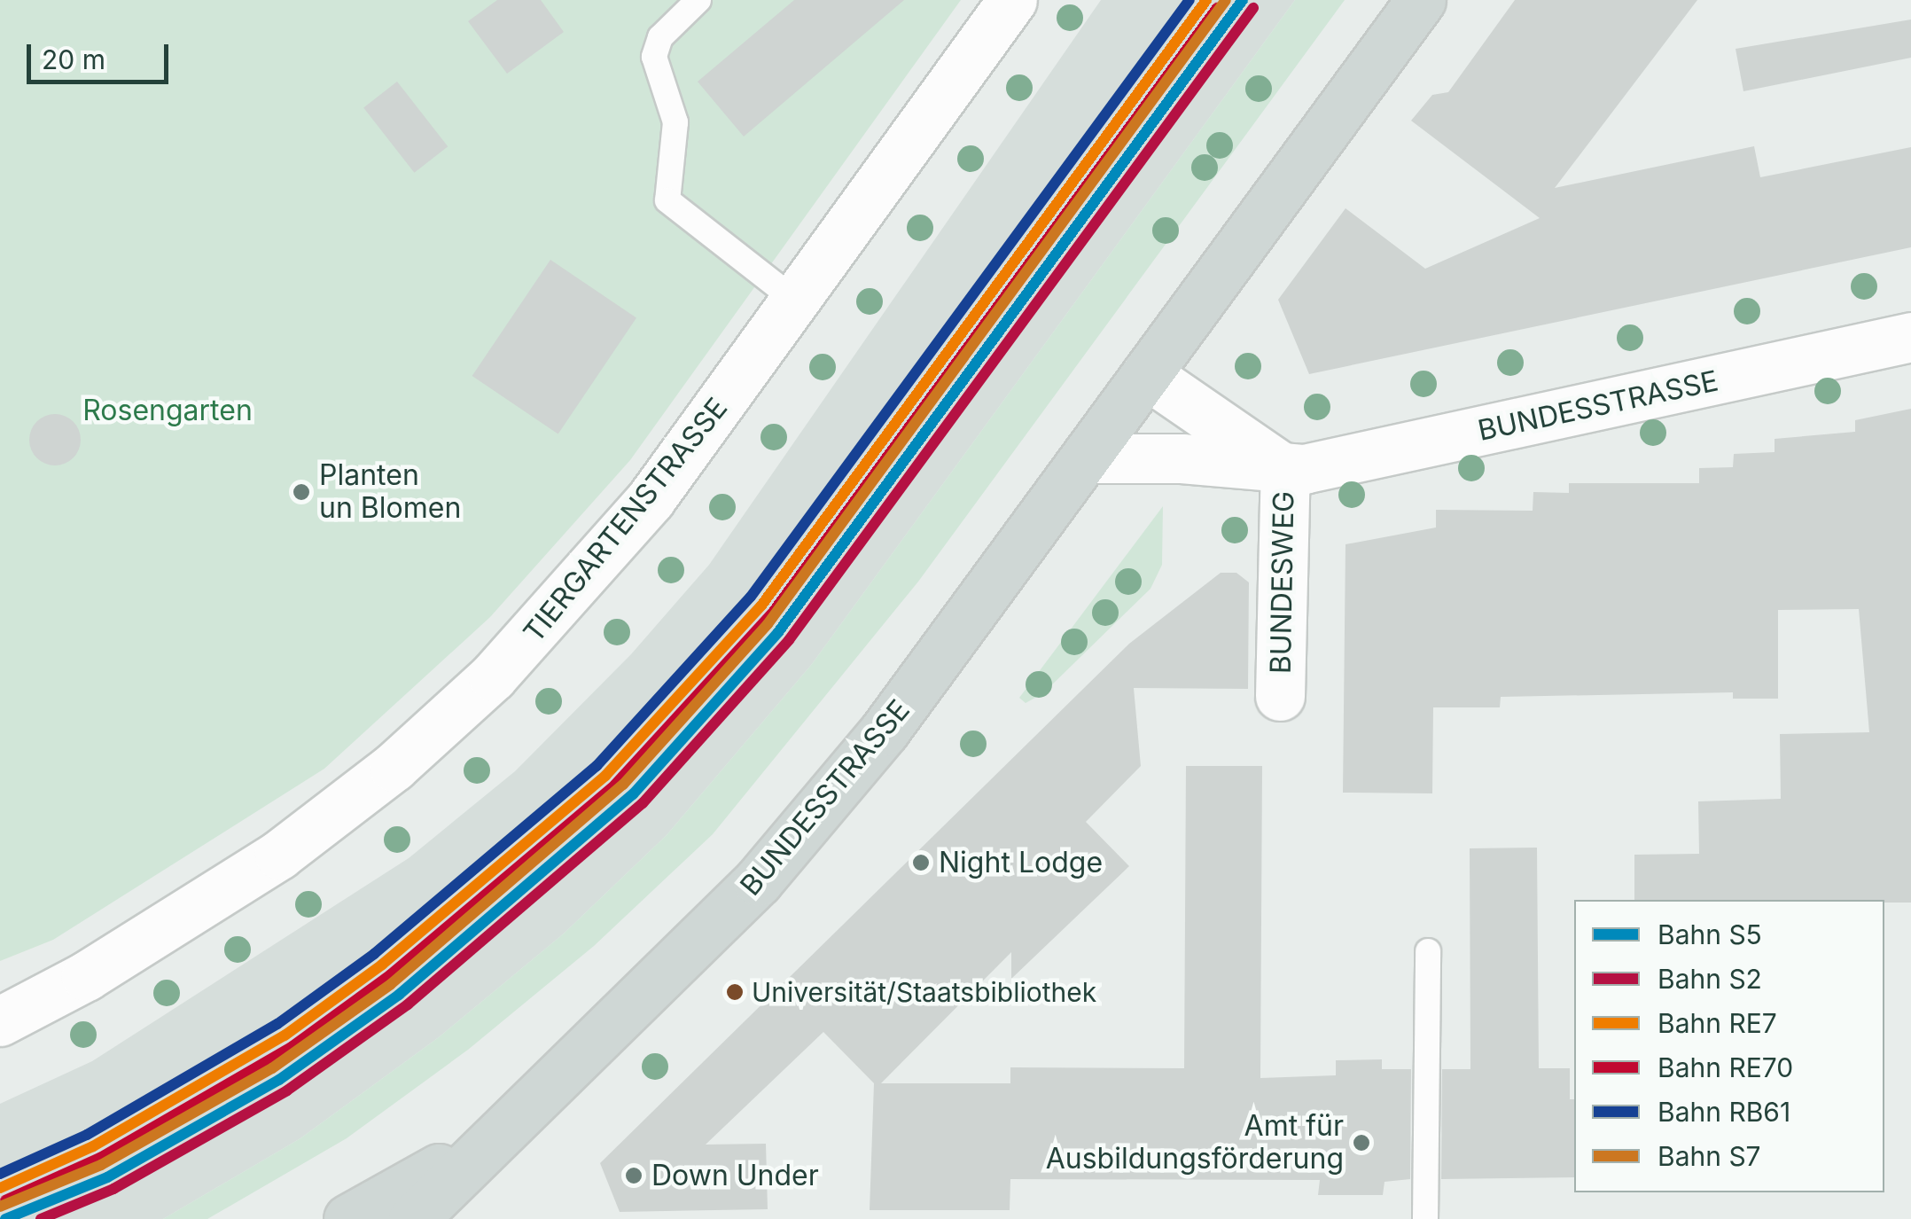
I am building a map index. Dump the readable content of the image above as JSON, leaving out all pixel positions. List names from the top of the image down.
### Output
{
  "streets": {
    "main road": ["BUNDESSTRASSE"],
    "street": ["TIERGARTENSTRASSE", "BUNDESWEG"]
  },
  "crossings": [
    ["BUNDESSTRASSE", "BUNDESWEG"]
  ],
  "parks": ["Rosengarten"],
  "places": [
    "Planten un Blomen",
    "Night Lodge",
    "Universität/Staatsbibliothek",
    "Amt für Ausbildungsförderung",
    "Down Under"
  ],
  "lines": [
    "rail line S5",
    "rail line RE7",
    "rail line RB61",
    "rail line S7",
    "rail line S2",
    "rail line RE70"
  ],
  "legend": [
    "Bahn S5",
    "Bahn S2",
    "Bahn RE7",
    "Bahn RE70",
    "Bahn RB61",
    "Bahn S7"
  ],
  "scale_bar": "20 m"
}
